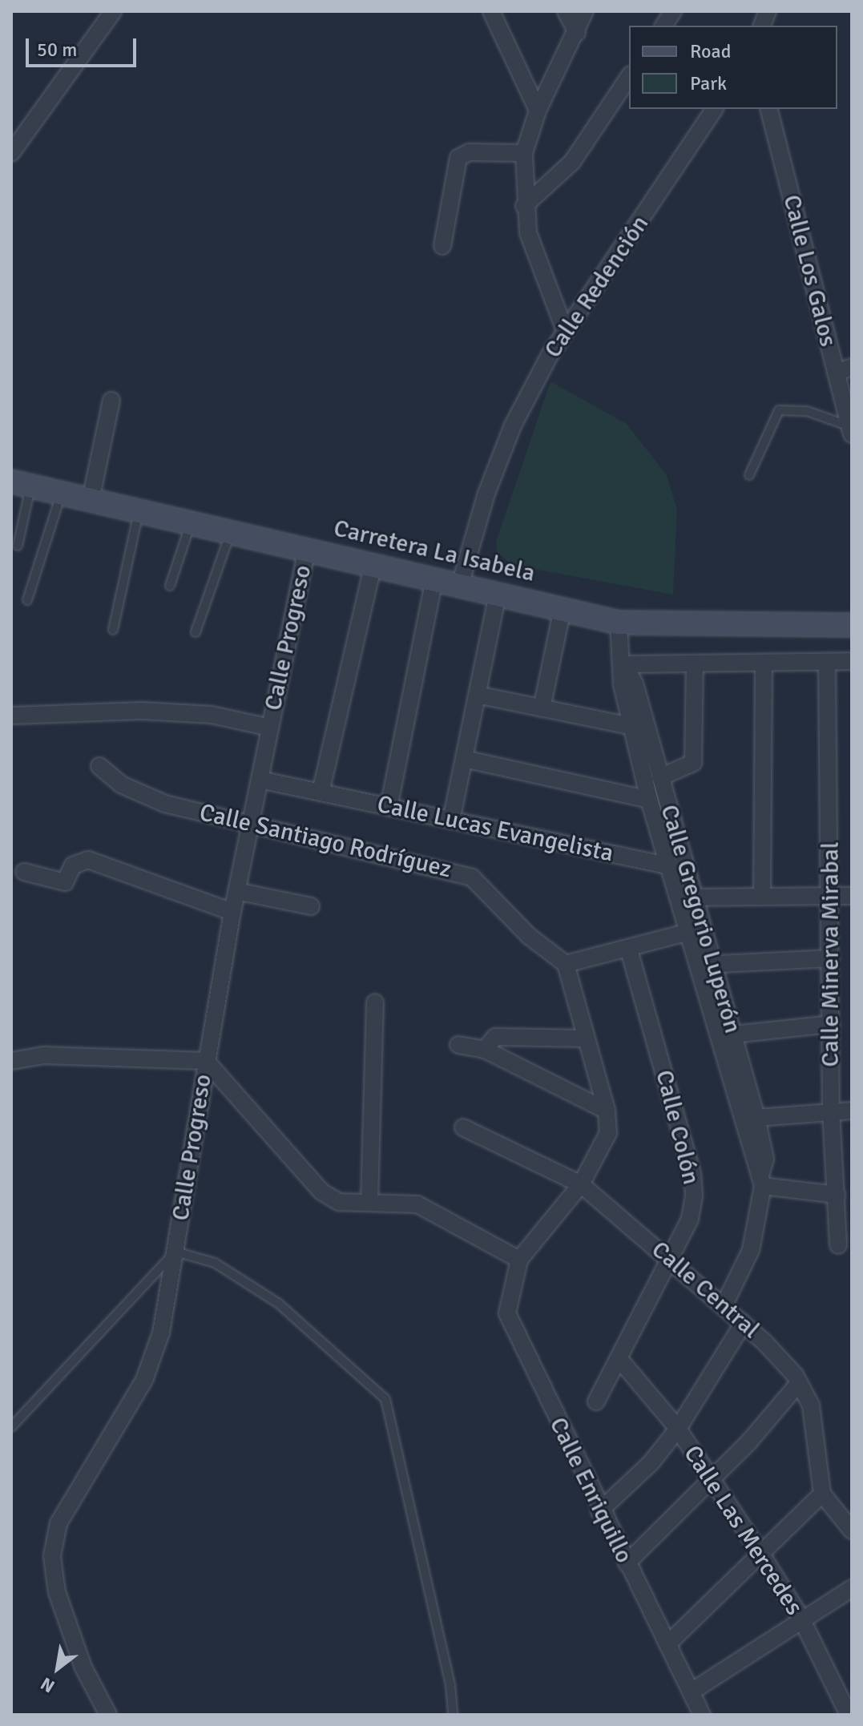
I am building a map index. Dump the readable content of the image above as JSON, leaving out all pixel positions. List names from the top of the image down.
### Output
{
  "streets": {
    "main road": ["Carretera La Isabela"],
    "street": [
      "Calle Los Galos",
      "Calle Redención",
      "Calle Progreso",
      "Calle Lucas Evangelista",
      "Calle Santiago Rodríguez",
      "Calle Gregorio Luperón",
      "Calle Minerva Mirabal",
      "Calle Colón",
      "Calle Central",
      "Calle Enriquillo",
      "Calle Las Mercedes"
    ]
  },
  "crossings": [
    ["Calle Redención", "Carretera La Isabela"],
    ["Carretera La Isabela", "Calle Progreso"],
    ["Carretera La Isabela", "Calle Gregorio Luperón"],
    ["Calle Progreso", "Calle Lucas Evangelista"],
    ["Calle Progreso", "Calle Santiago Rodríguez"],
    ["Calle Lucas Evangelista", "Calle Gregorio Luperón"],
    ["Calle Gregorio Luperón", "Calle Central"],
    ["Calle Colón", "Calle Central"],
    ["Calle Colón", "Calle Las Mercedes"]
  ],
  "legend": ["Road", "Park"],
  "scale_bar": "50 m",
  "north": "bottom left"
}
